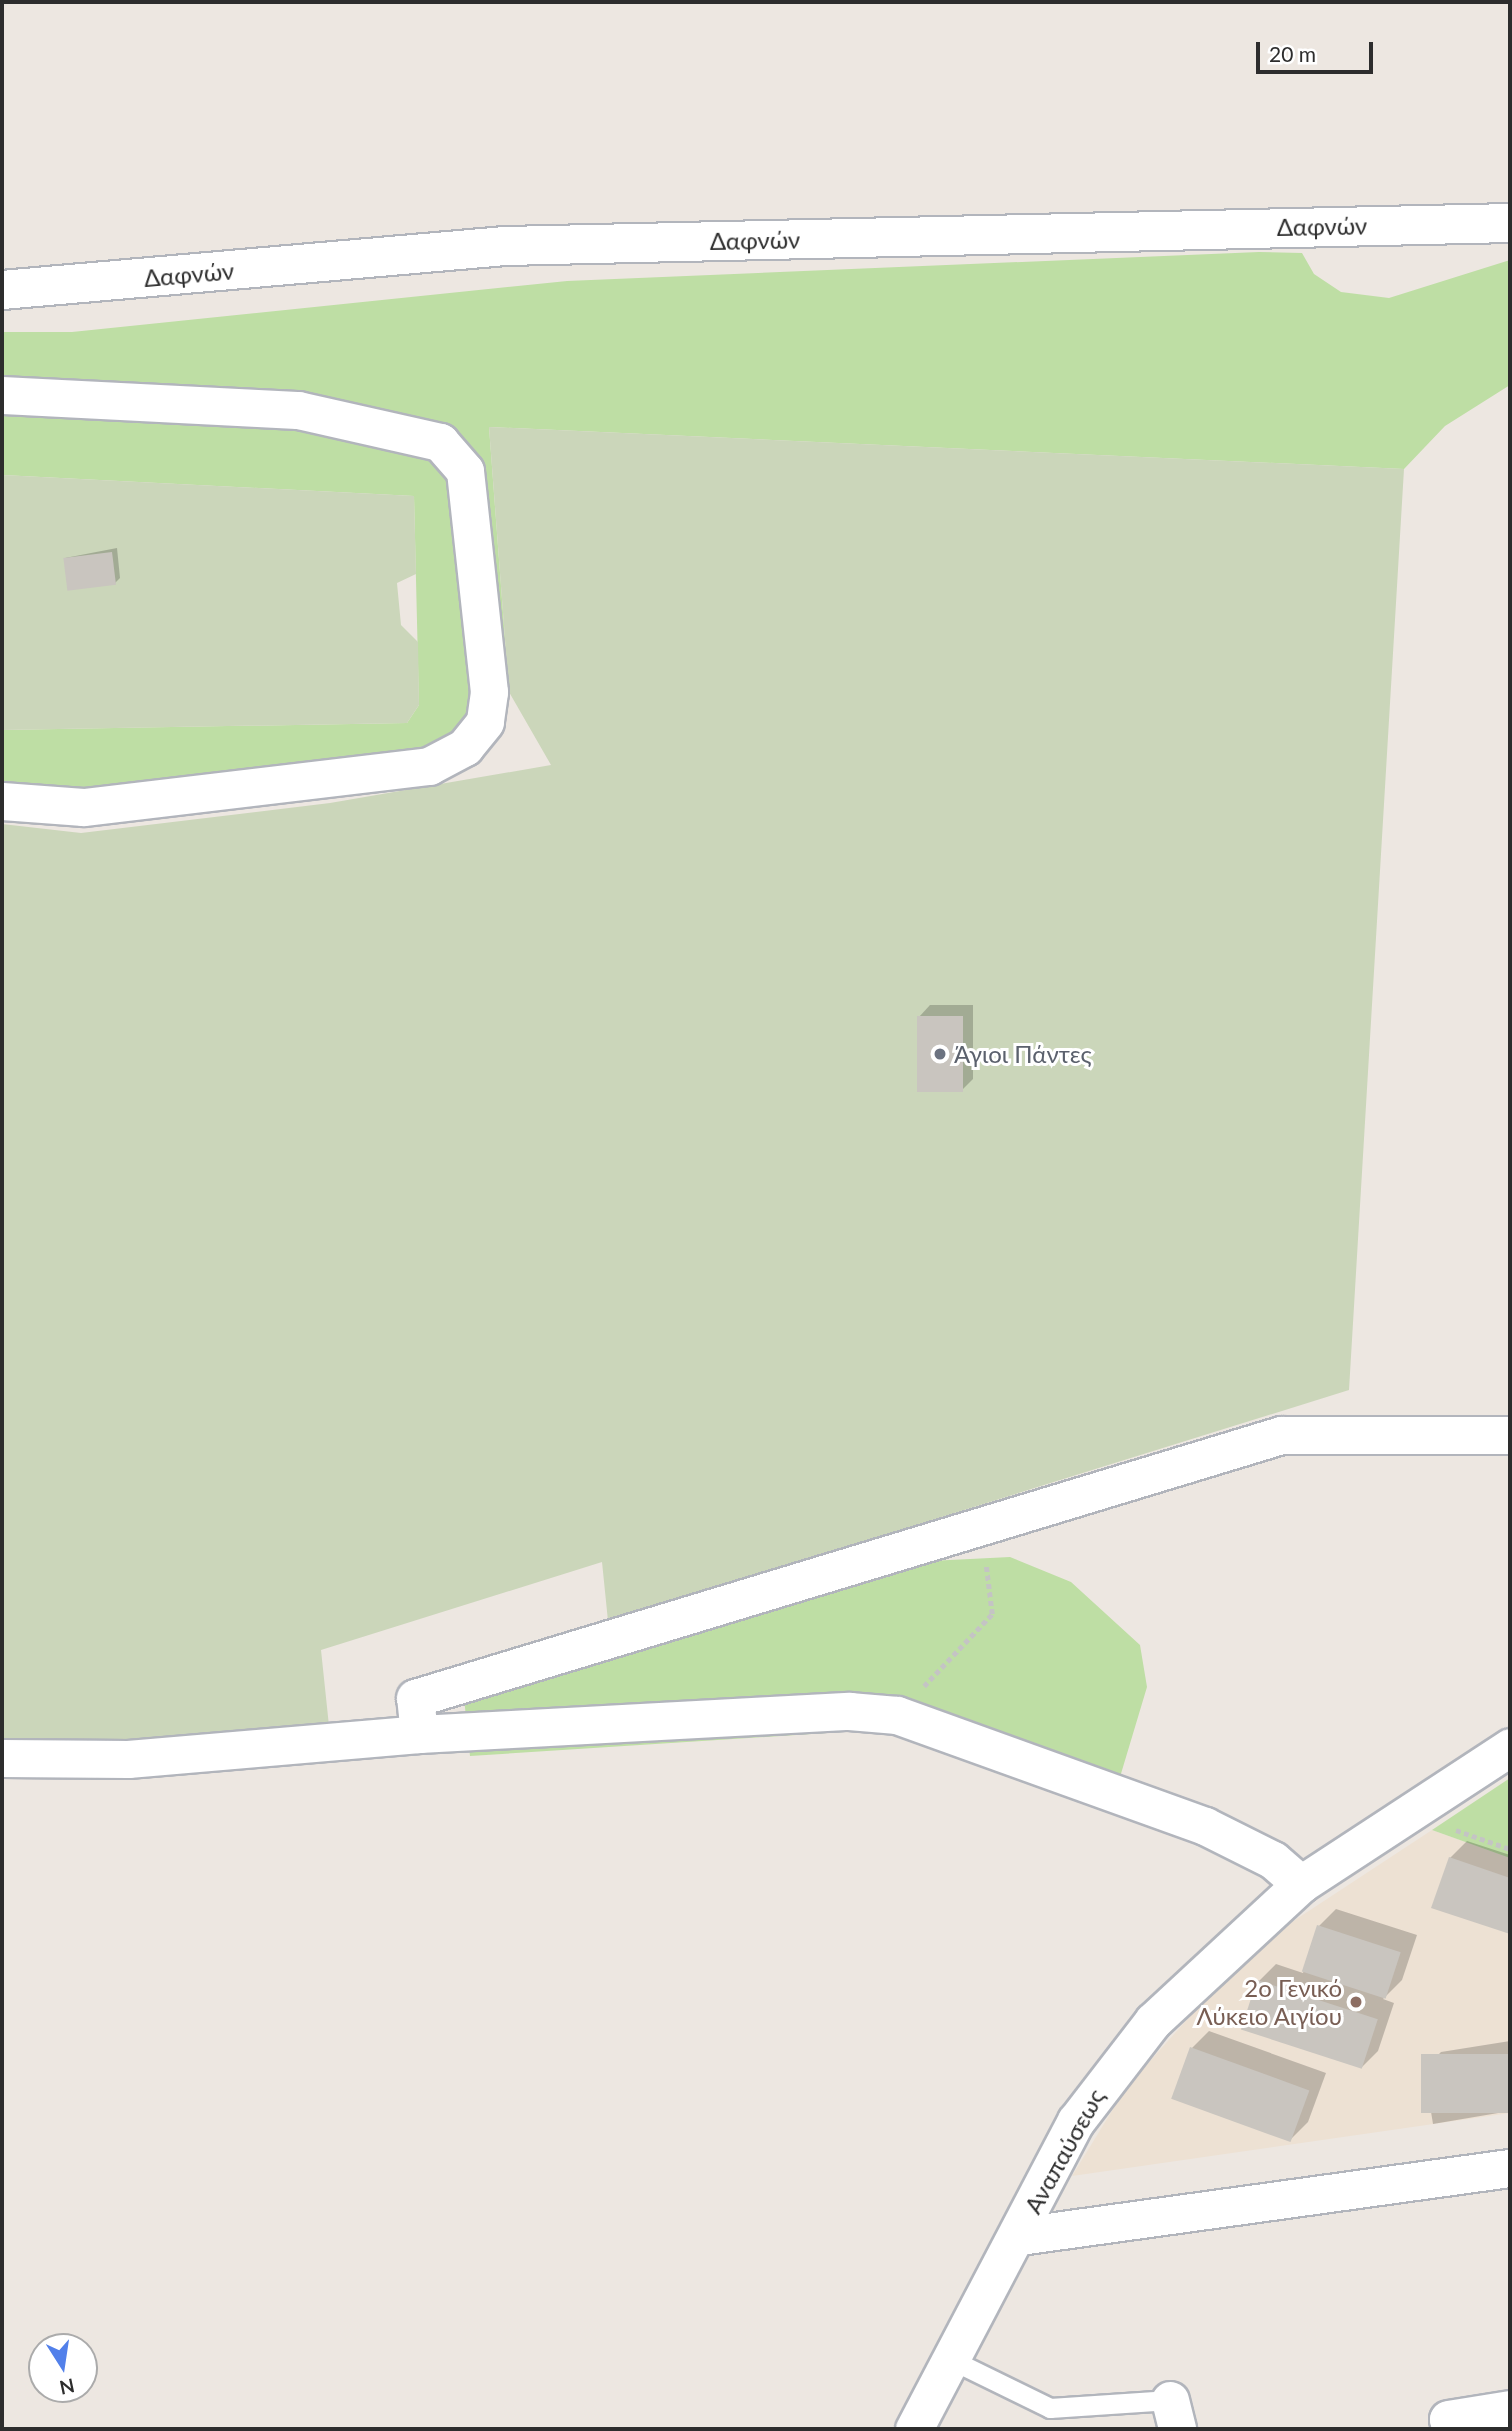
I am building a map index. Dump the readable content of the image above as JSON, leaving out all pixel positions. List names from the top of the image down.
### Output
{
  "streets": {
    "main road": ["Δαφνών"],
    "street": ["Αναπαύσεως"]
  },
  "places": ["Άγιοι Πάντες", "2ο Γενικό Λύκειο Αιγίου"],
  "scale_bar": "20 m",
  "north": "bottom"
}
